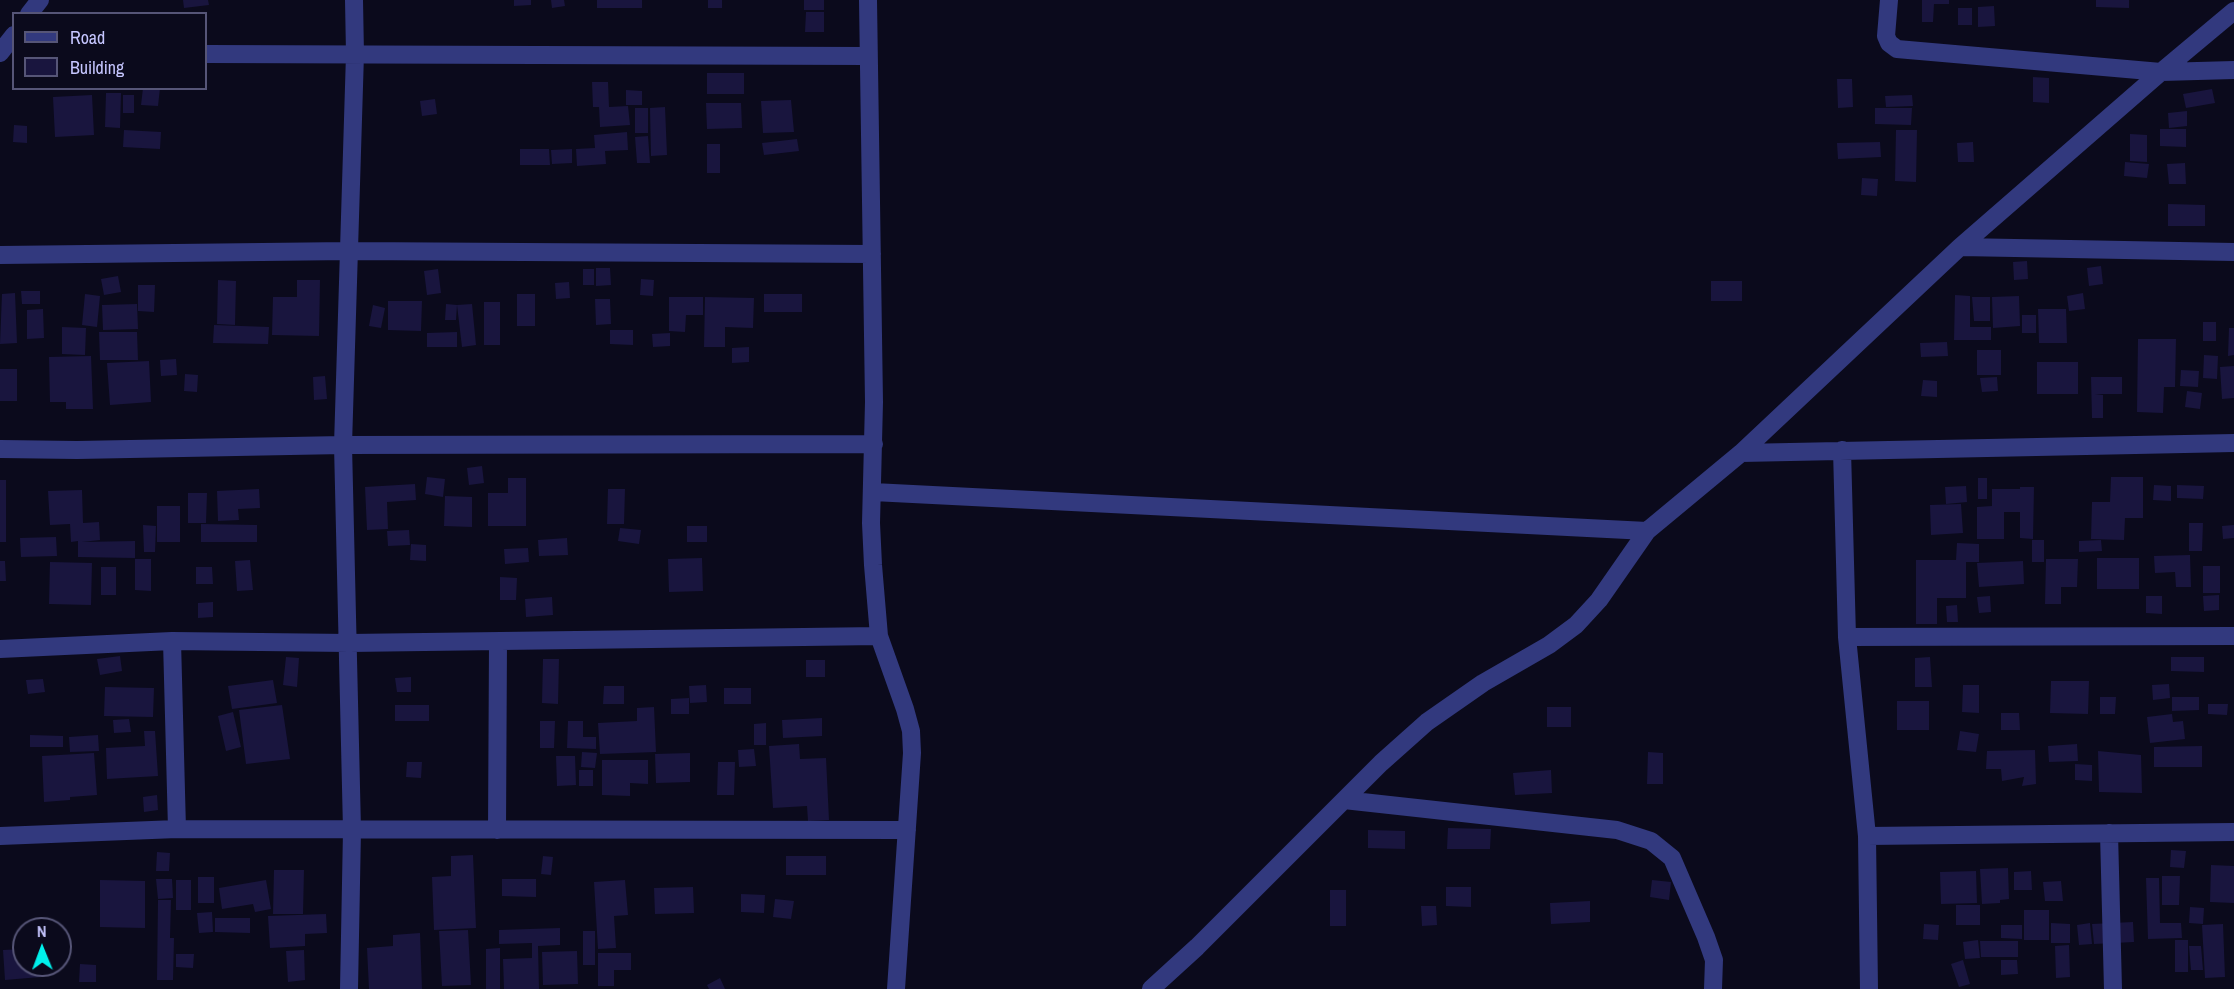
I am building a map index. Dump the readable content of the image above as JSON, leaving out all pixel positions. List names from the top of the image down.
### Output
{
  "legend": ["Road", "Building"],
  "north": "top"
}
